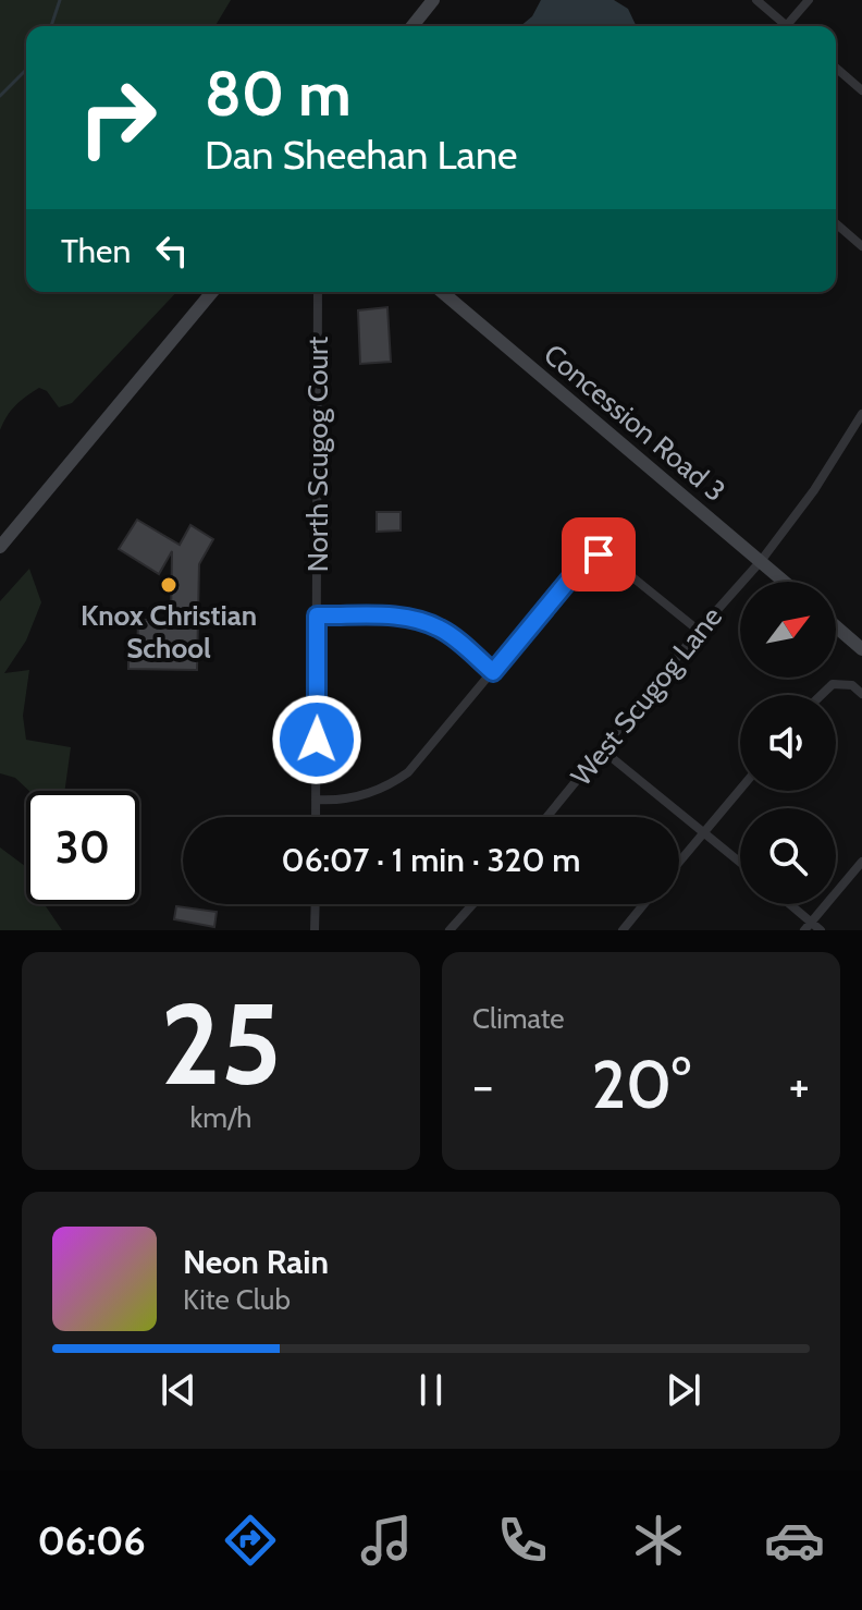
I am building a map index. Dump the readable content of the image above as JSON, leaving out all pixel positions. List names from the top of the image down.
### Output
{
  "streets": {
    "street": ["Concession Road 3", "North Scugog Court", "West Scugog Lane"]
  },
  "crossings": [
    ["Concession Road 3", "West Scugog Lane"]
  ],
  "places": ["Knox Christian School"],
  "north": "top right",
  "page": {
    "turn": ["80 m", "Dan Sheehan Lane"],
    "then": "Then",
    "limit": "30",
    "trip": "06:07 · 1 min · 320 m",
    "tile": [
      ["25", "km/h"],
      "Climate"
    ],
    "heat": ["−", "20°", "+"],
    "song": ["Neon Rain", "Kite Club"],
    "tabs": "06:06"
  }
}
